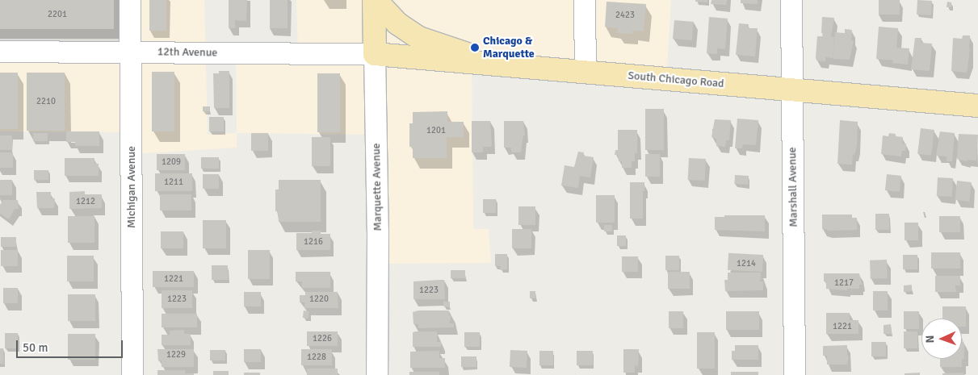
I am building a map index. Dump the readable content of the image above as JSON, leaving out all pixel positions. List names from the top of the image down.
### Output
{
  "streets": {
    "main road": ["South Chicago Road", "Marquette Avenue"],
    "street": ["12th Avenue", "Michigan Avenue", "Marshall Avenue"]
  },
  "crossings": [
    ["12th Avenue", "South Chicago Road"],
    ["12th Avenue", "Michigan Avenue"],
    ["12th Avenue", "Marquette Avenue"],
    ["South Chicago Road", "Marquette Avenue"],
    ["South Chicago Road", "Marshall Avenue"]
  ],
  "places": ["Chicago & Marquette"],
  "house_numbers": [
    "2201",
    "2423",
    "2210",
    "1201",
    "1209",
    "1211",
    "1212",
    "1216",
    "1214",
    "1221",
    "1217",
    "1223",
    "1223",
    "1220",
    "1221",
    "1226",
    "1229",
    "1228"
  ],
  "scale_bar": "50 m",
  "north": "left"
}
